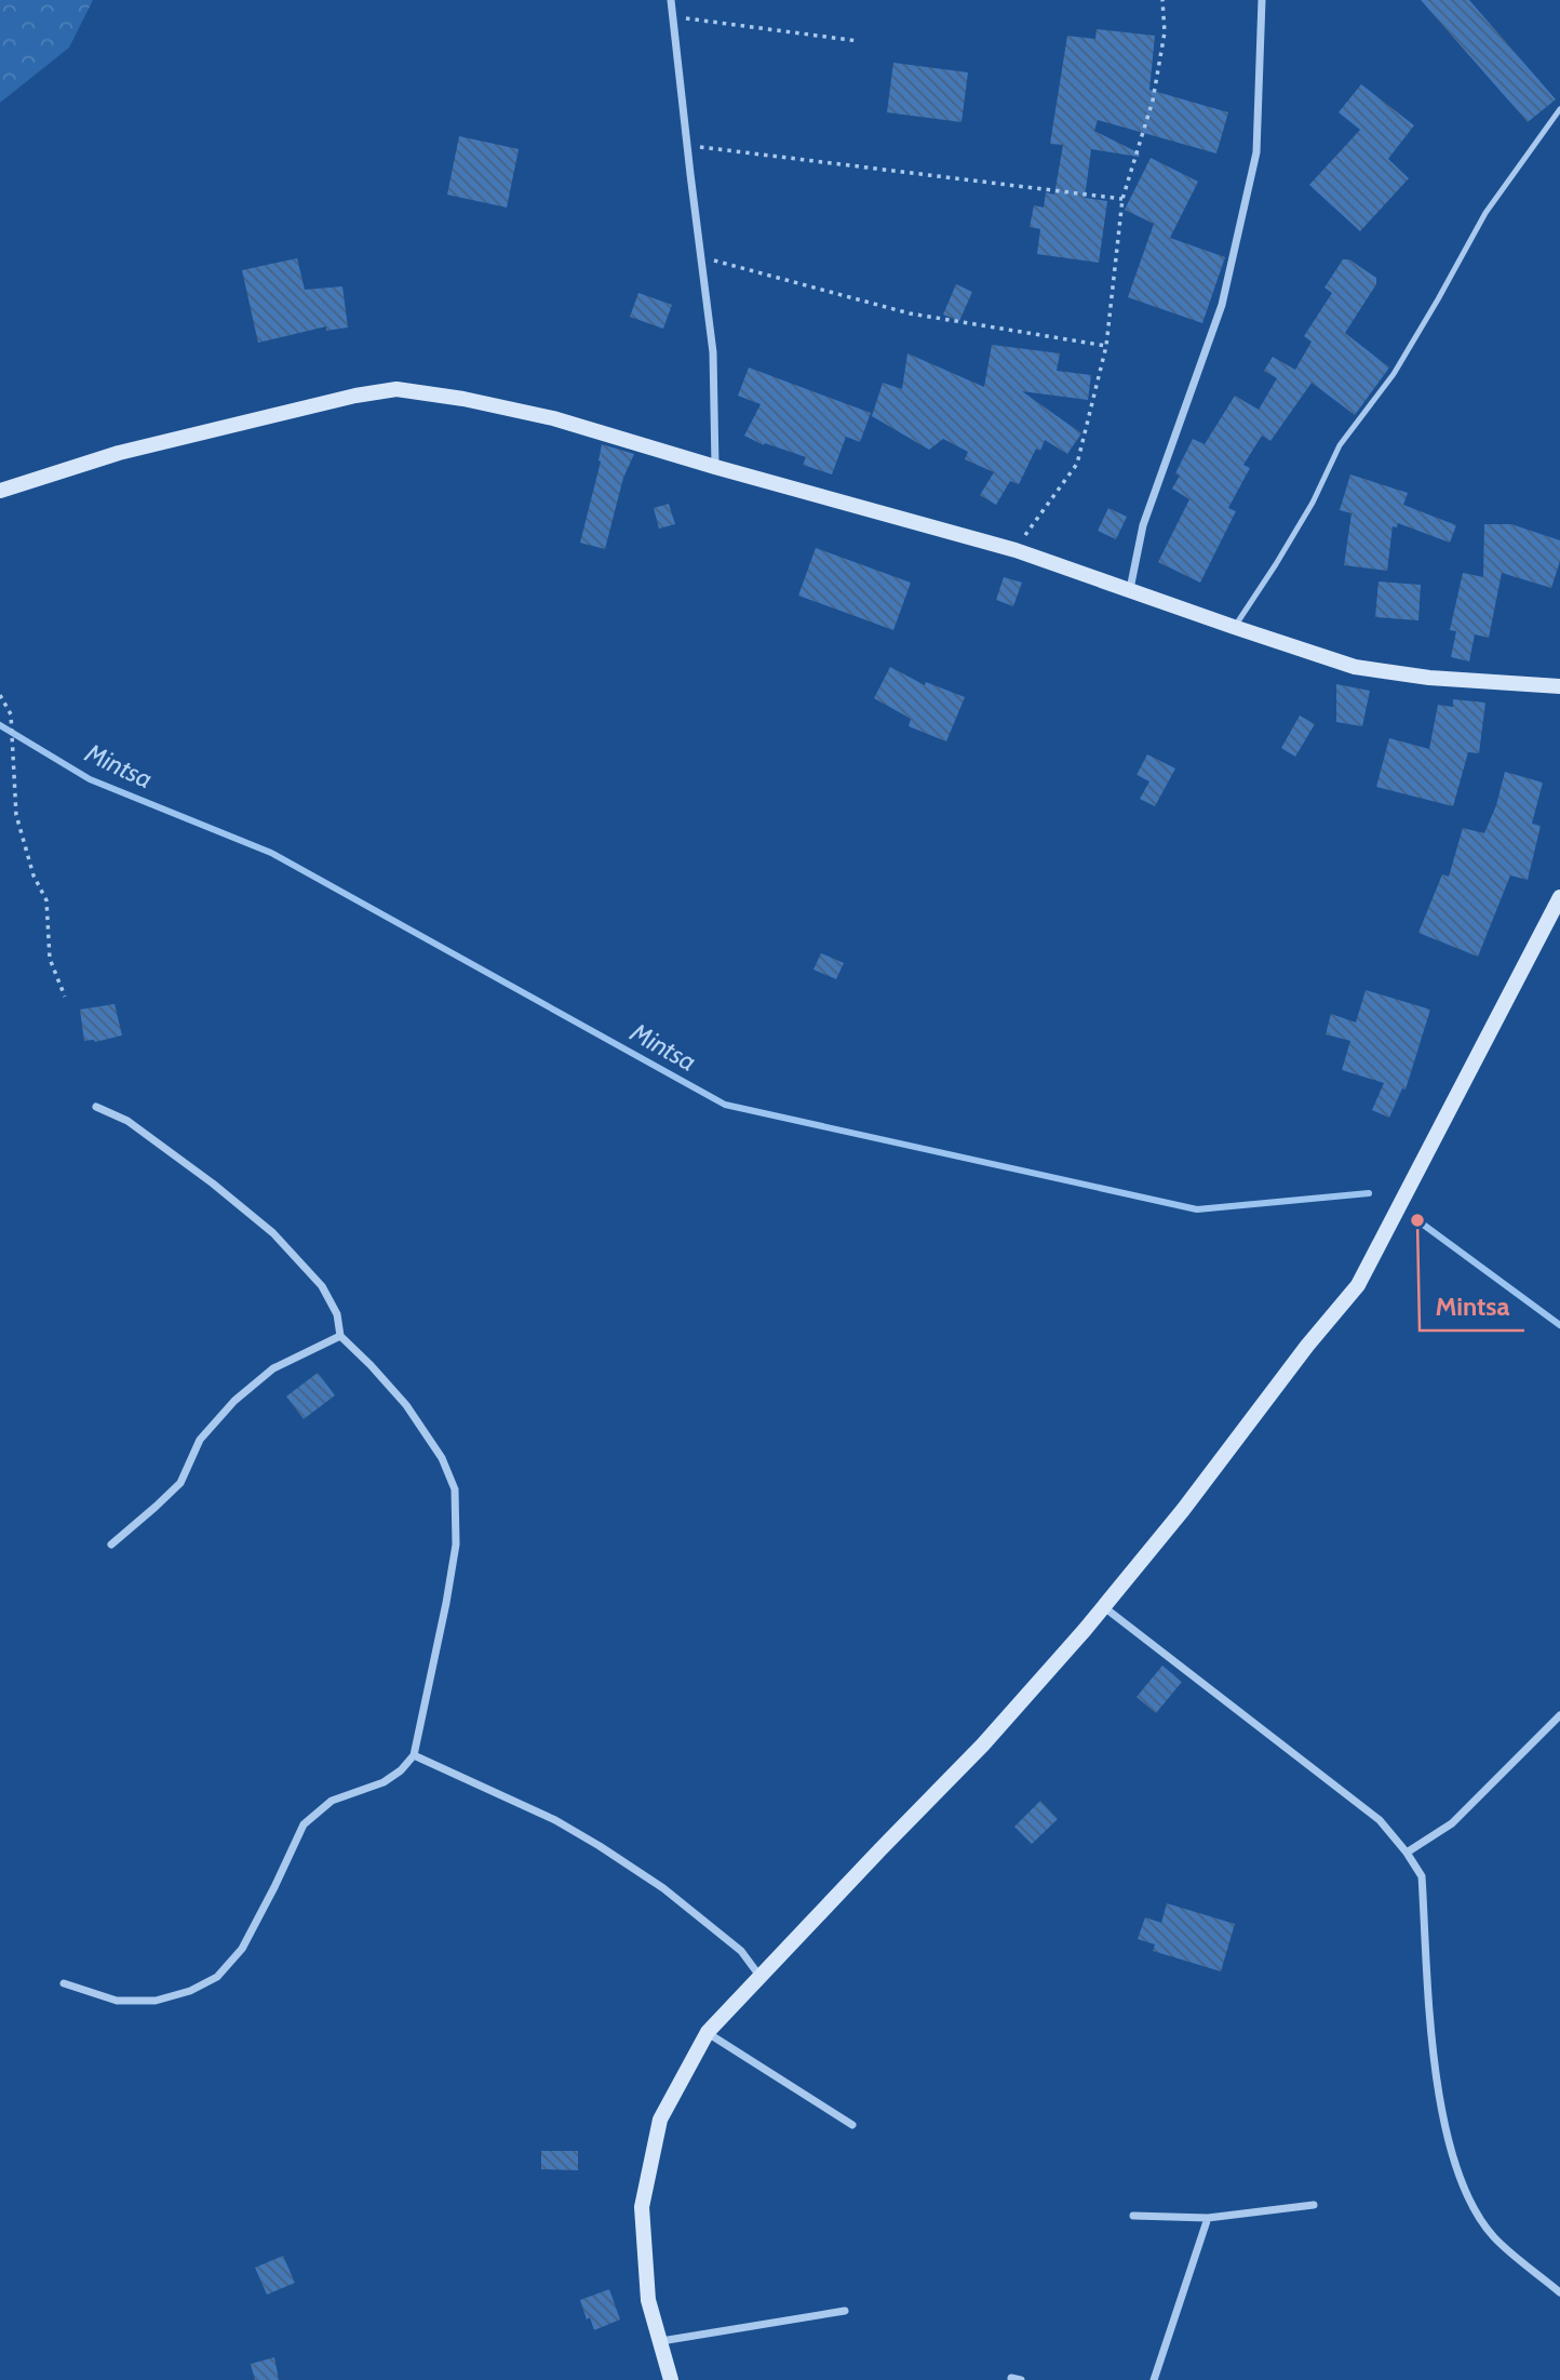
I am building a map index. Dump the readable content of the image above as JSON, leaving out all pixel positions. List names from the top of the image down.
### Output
{
  "water": ["Mintsa"],
  "places": ["Mintsa"]
}
